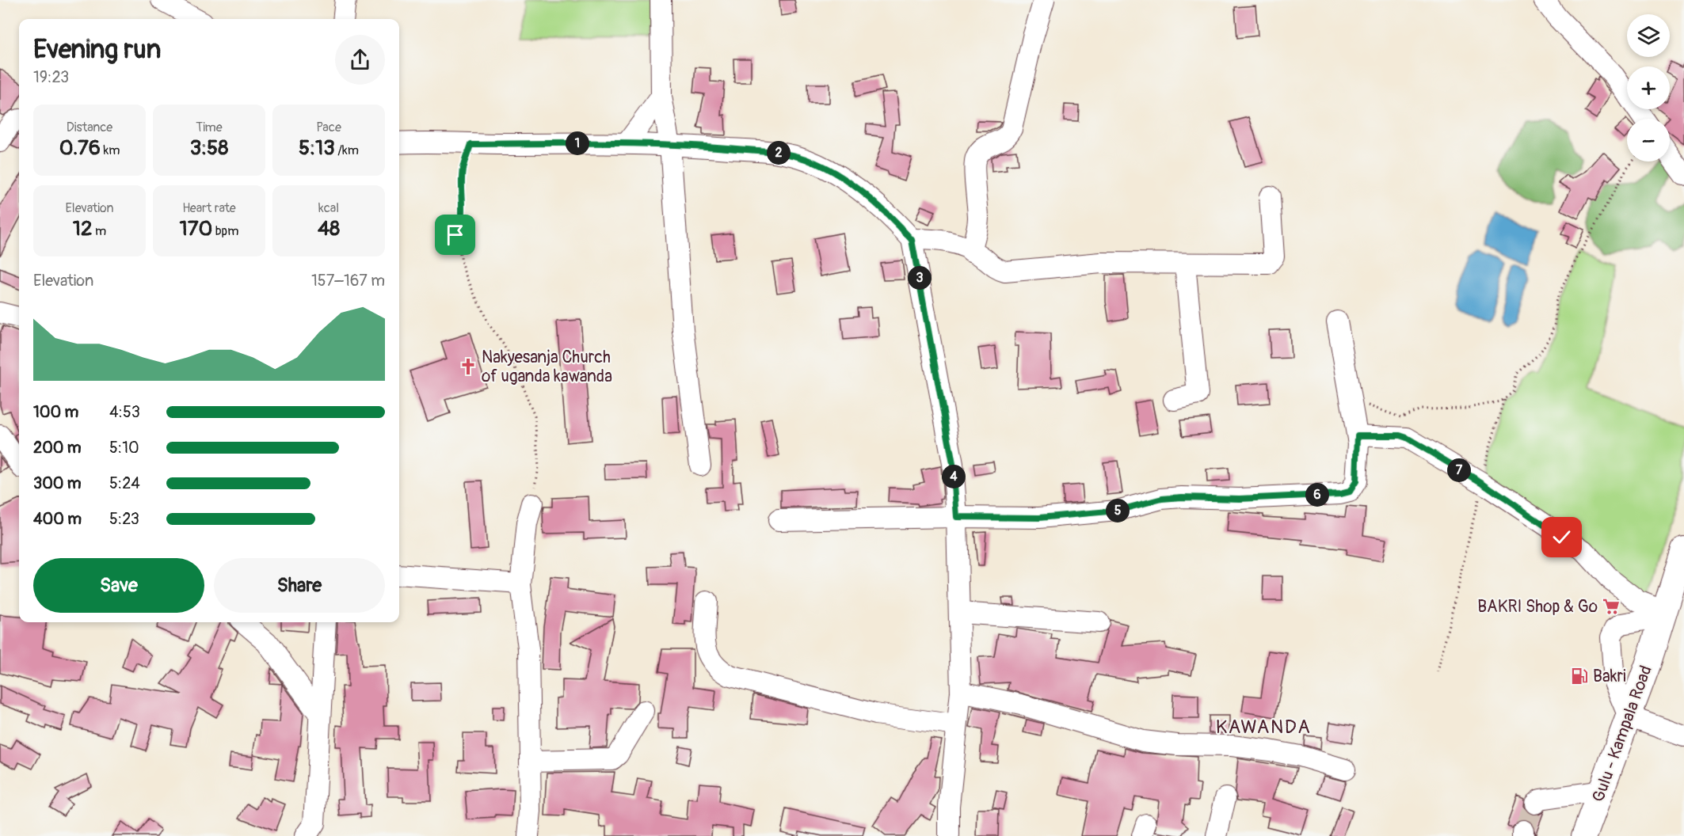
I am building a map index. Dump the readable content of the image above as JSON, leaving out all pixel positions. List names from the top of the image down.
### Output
{
  "streets": {
    "main road": ["Gulu - Kampala Road"]
  },
  "districts": ["KAWANDA"],
  "places": {
    "church": ["Nakyesanja Church of uganda kawanda"],
    "supermarket": ["BAKRI Shop & Go"],
    "fuel station": ["Bakri"]
  },
  "page": {
    "map_buttons": ["+", "−"],
    "heading": ["Evening run", "19:23"],
    "stats": [
      ["Distance", "0.76 km"],
      ["Time", "3:58"],
      ["Pace", "5:13 /km"],
      ["Elevation", "12 m"],
      ["Heart rate", "170 bpm"],
      ["kcal", "48"]
    ],
    "pins": [
      "1",
      "2",
      "3",
      "7",
      "4",
      "6",
      "5"
    ],
    "chart": ["Elevation", "157–167 m"],
    "list": [
      {
        "name": "100 m",
        "note": "4:53"
      },
      {
        "name": "200 m",
        "note": "5:10"
      },
      {
        "name": "300 m",
        "note": "5:24"
      },
      {
        "name": "400 m",
        "note": "5:23"
      }
    ],
    "buttons": ["Save", "Share"]
  }
}
